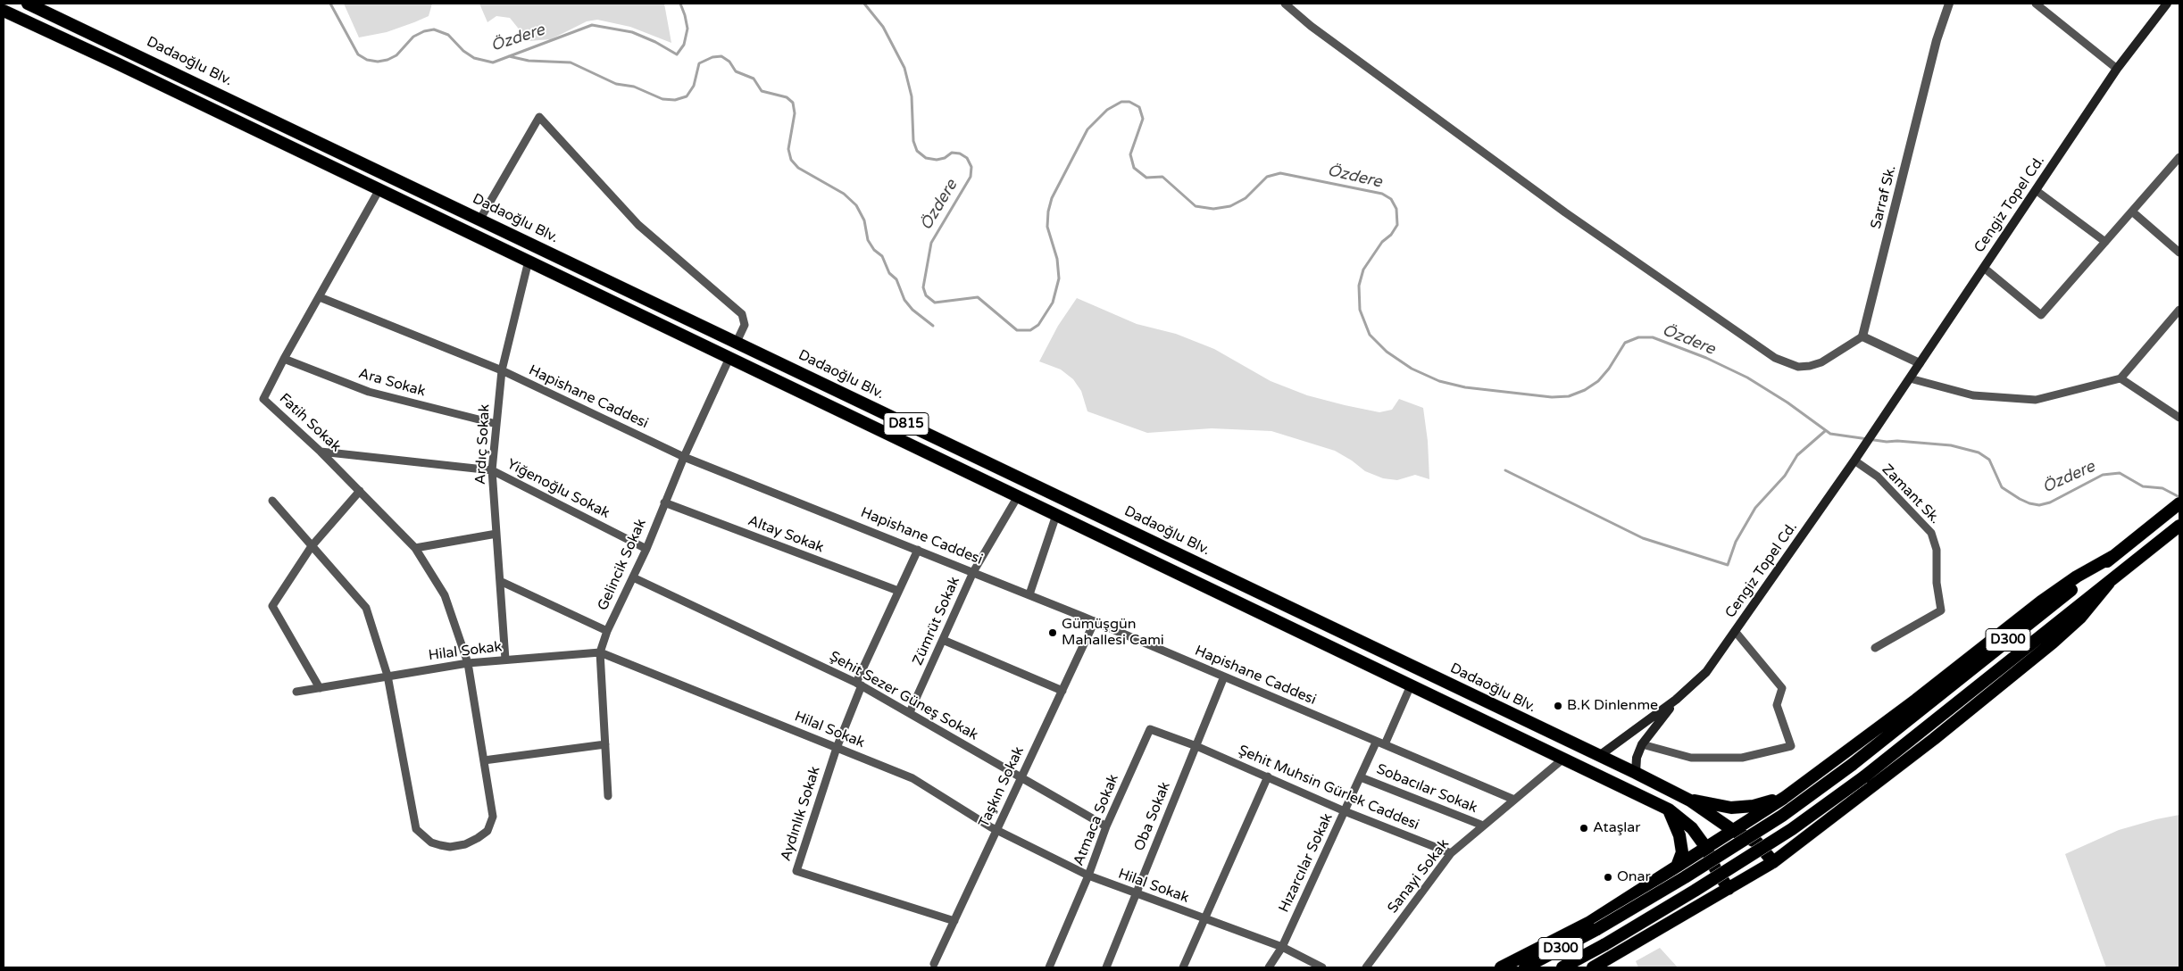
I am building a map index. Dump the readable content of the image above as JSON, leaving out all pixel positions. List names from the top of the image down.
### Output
{
  "streets": {
    "highway": ["Dadaoğlu Blv.", "D815", "D300"],
    "main road": ["Cengiz Topel Cd."],
    "street": [
      "Sarraf Sk.",
      "Ara Sokak",
      "Hapishane Caddesi",
      "Fatih Sokak",
      "Ardıç Sokak",
      "Yiğenoğlu Sokak",
      "Zamant Sk.",
      "Altay Sokak",
      "Gelincik Sokak",
      "Zümrüt Sokak",
      "Hilal Sokak",
      "Şehit Sezer Güneş Sokak",
      "Taşkın Sokak",
      "Şehit Muhsin Gürlek Caddesi",
      "Sobacılar Sokak",
      "Aydınlık Sokak",
      "Oba Sokak",
      "Atmaca Sokak",
      "Hızarcılar Sokak",
      "Sanayi Sokak"
    ]
  },
  "crossings": [
    ["Cengiz Topel Cd.", "Zamant Sk."],
    ["Ara Sokak", "Fatih Sokak"],
    ["Ara Sokak", "Ardıç Sokak"],
    ["Hapishane Caddesi", "Fatih Sokak"],
    ["Hapishane Caddesi", "Ardıç Sokak"],
    ["Hapishane Caddesi", "Gelincik Sokak"],
    ["Hapishane Caddesi", "Zümrüt Sokak"],
    ["Hapishane Caddesi", "Taşkın Sokak"],
    ["Hapishane Caddesi", "Aydınlık Sokak"],
    ["Hapishane Caddesi", "Oba Sokak"],
    ["Hapishane Caddesi", "Hızarcılar Sokak"],
    ["Hapishane Caddesi", "Sanayi Sokak"],
    ["Fatih Sokak", "D815"],
    ["Fatih Sokak", "Yiğenoğlu Sokak"],
    ["Fatih Sokak", "Hilal Sokak"],
    ["D815", "Ardıç Sokak"],
    ["D815", "Gelincik Sokak"],
    ["D815", "Zümrüt Sokak"],
    ["D815", "Hızarcılar Sokak"],
    ["D815", "Sanayi Sokak"],
    ["Ardıç Sokak", "Yiğenoğlu Sokak"],
    ["Ardıç Sokak", "Hilal Sokak"],
    ["Yiğenoğlu Sokak", "Gelincik Sokak"],
    ["Altay Sokak", "Gelincik Sokak"],
    ["Altay Sokak", "Aydınlık Sokak"],
    ["Gelincik Sokak", "Hilal Sokak"],
    ["Gelincik Sokak", "Şehit Sezer Güneş Sokak"],
    ["Zümrüt Sokak", "Şehit Sezer Güneş Sokak"],
    ["Hilal Sokak", "Taşkın Sokak"],
    ["Hilal Sokak", "Aydınlık Sokak"],
    ["Hilal Sokak", "Oba Sokak"],
    ["Hilal Sokak", "Atmaca Sokak"],
    ["Hilal Sokak", "Hızarcılar Sokak"],
    ["Şehit Sezer Güneş Sokak", "Taşkın Sokak"],
    ["Şehit Sezer Güneş Sokak", "Aydınlık Sokak"],
    ["Şehit Sezer Güneş Sokak", "Atmaca Sokak"],
    ["Taşkın Sokak", "Aydınlık Sokak"],
    ["Şehit Muhsin Gürlek Caddesi", "Oba Sokak"],
    ["Şehit Muhsin Gürlek Caddesi", "Atmaca Sokak"],
    ["Şehit Muhsin Gürlek Caddesi", "Hızarcılar Sokak"],
    ["Şehit Muhsin Gürlek Caddesi", "Sanayi Sokak"],
    ["Sobacılar Sokak", "Hızarcılar Sokak"],
    ["Sobacılar Sokak", "Sanayi Sokak"],
    ["Oba Sokak", "Atmaca Sokak"]
  ],
  "water": ["Özdere"],
  "places": [
    "Gümüşgün Mahallesi Cami",
    "B.K Dinlenme",
    "Ataşlar",
    "Onar"
  ]
}
